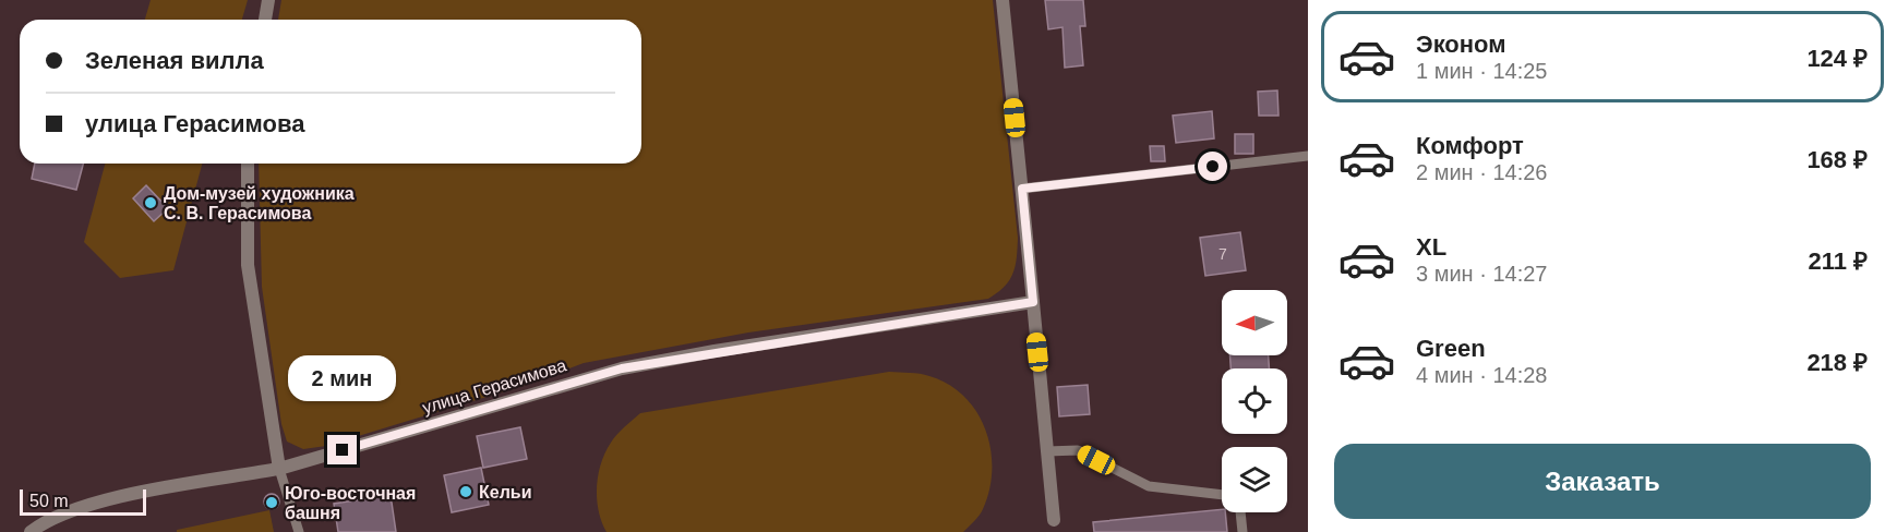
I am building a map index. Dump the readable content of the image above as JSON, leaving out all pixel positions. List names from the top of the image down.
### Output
{
  "streets": {
    "street": ["улица Герасимова"]
  },
  "places": ["Дом-музей художника С. В. Герасимова", "Кельи", "Юго-восточная башня"],
  "house_numbers": ["7"],
  "scale_bar": "50 m",
  "north": "left",
  "page": {
    "list": [
      {
        "name": "Эконом",
        "note": "1 мин · 14:25",
        "value": "124 ₽"
      },
      {
        "name": "Комфорт",
        "note": "2 мин · 14:26",
        "value": "168 ₽"
      },
      {
        "name": "XL",
        "note": "3 мин · 14:27",
        "value": "211 ₽"
      },
      {
        "name": "Green",
        "note": "4 мин · 14:28",
        "value": "218 ₽"
      }
    ],
    "banner": ["Зеленая вилла", "улица Герасимова"],
    "bubble": "2 мин",
    "buttons": "Заказать",
    "scale": "50 m"
  }
}
